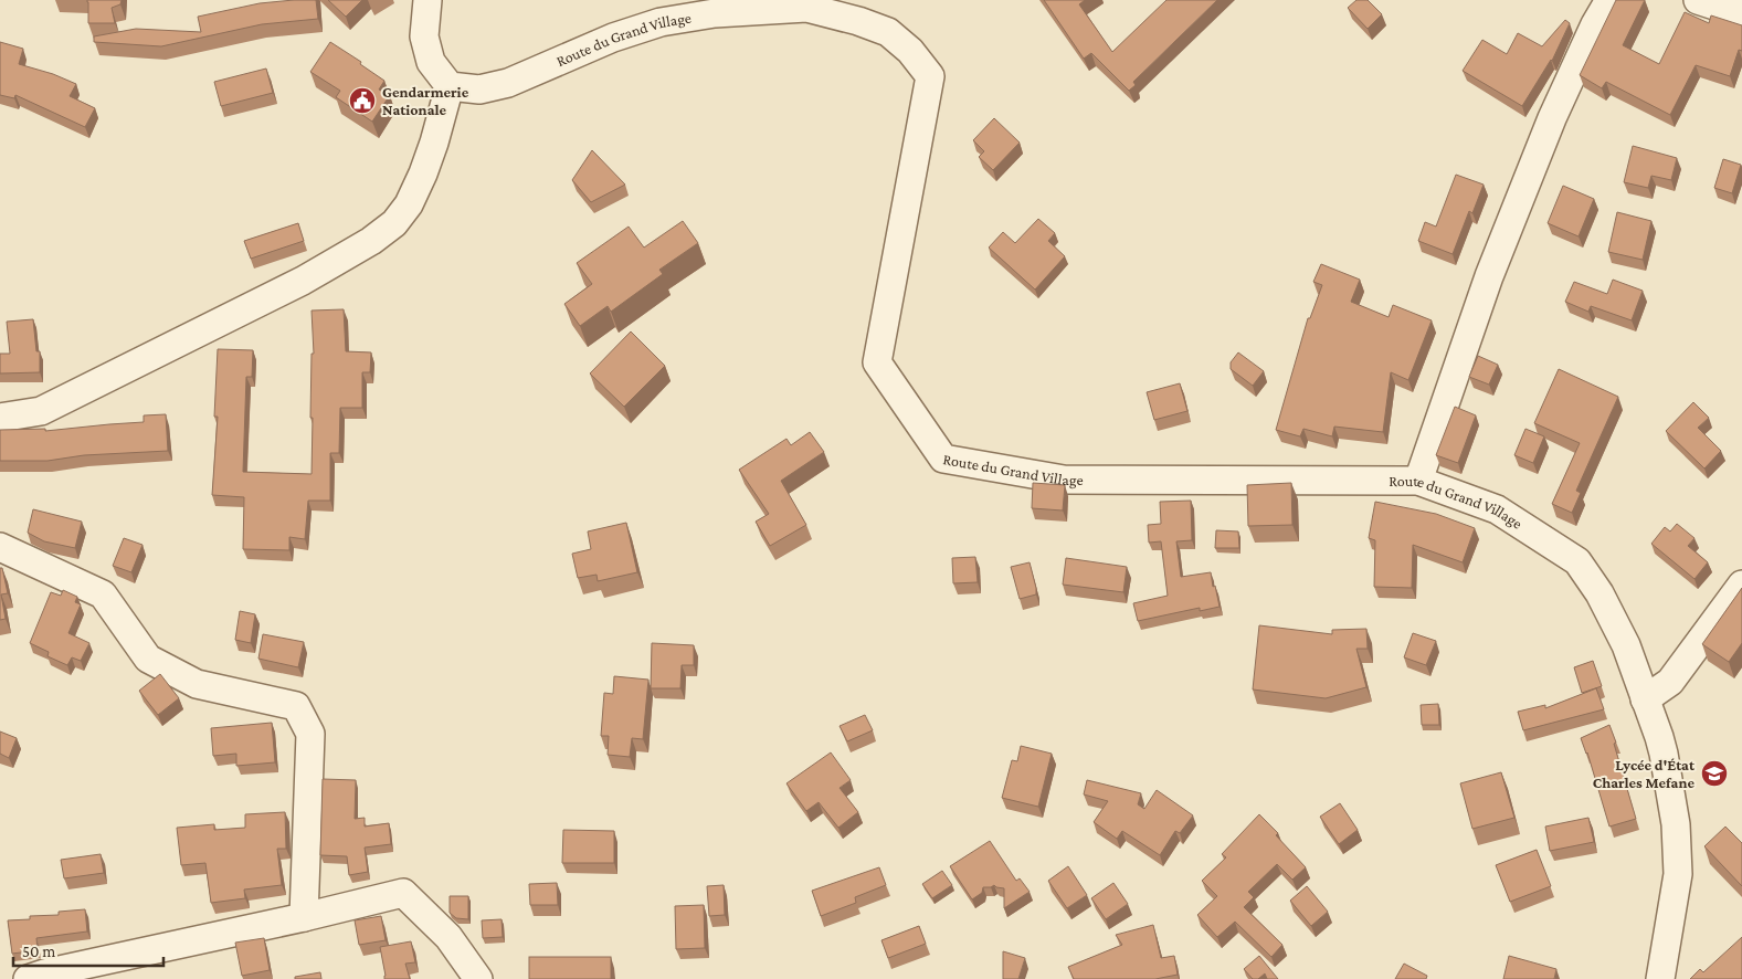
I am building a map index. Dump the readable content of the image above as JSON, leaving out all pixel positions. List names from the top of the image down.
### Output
{
  "streets": {
    "street": ["Route du Grand Village"]
  },
  "places": {
    "public building": ["Gendarmerie Nationale"],
    "school or university": ["Lycée d'État Charles Mefane"]
  },
  "scale_bar": "50 m"
}
